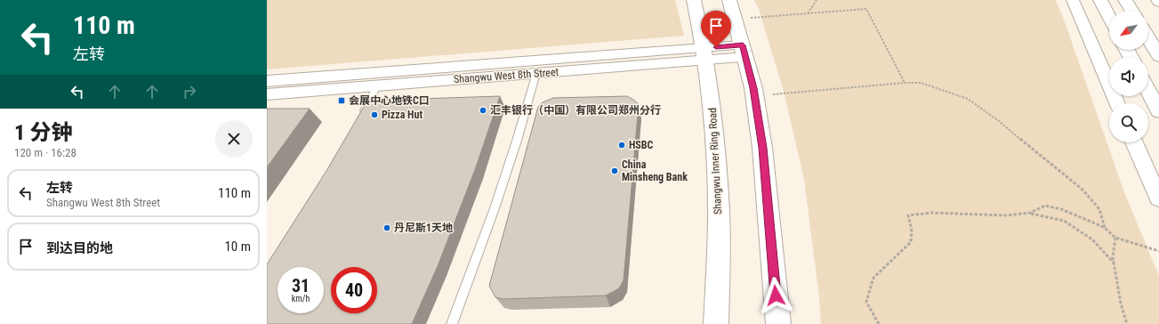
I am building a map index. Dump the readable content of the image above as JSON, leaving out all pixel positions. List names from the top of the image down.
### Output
{
  "streets": {
    "main road": ["Shangwu Inner Ring Road"],
    "street": ["Shangwu West 8th Street"]
  },
  "crossings": [
    ["Shangwu West 8th Street", "Shangwu Inner Ring Road"]
  ],
  "places": {
    "transit": ["会展中心地铁C口"],
    "other": [
      "汇丰银行（中国）有限公司郑州分行",
      "Pizza Hut",
      "HSBC",
      "China Minsheng Bank",
      "丹尼斯1天地"
    ]
  },
  "north": "bottom left",
  "page": {
    "turn": ["110 m", "左转"],
    "heading": ["1 分钟", "120 m · 16:28"],
    "list": [
      {
        "name": "左转",
        "note": "Shangwu West 8th Street",
        "value": "110 m"
      },
      {
        "name": "到达目的地",
        "value": "10 m"
      }
    ],
    "speed": "31 km/h",
    "limit": "40"
  }
}
